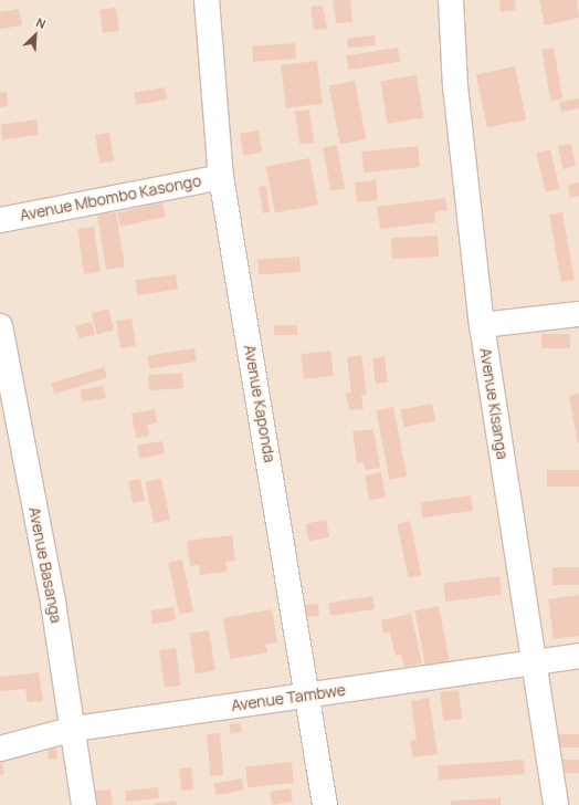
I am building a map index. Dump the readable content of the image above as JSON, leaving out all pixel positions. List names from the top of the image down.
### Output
{
  "streets": {
    "street": [
      "Avenue Mbombo Kasongo",
      "Avenue Kaponda",
      "Avenue Kisanga",
      "Avenue Basanga",
      "Avenue Tambwe"
    ]
  },
  "crossings": [
    ["Avenue Mbombo Kasongo", "Avenue Kaponda"],
    ["Avenue Kaponda", "Avenue Tambwe"],
    ["Avenue Kisanga", "Avenue Tambwe"],
    ["Avenue Basanga", "Avenue Tambwe"]
  ],
  "north": "top right"
}
